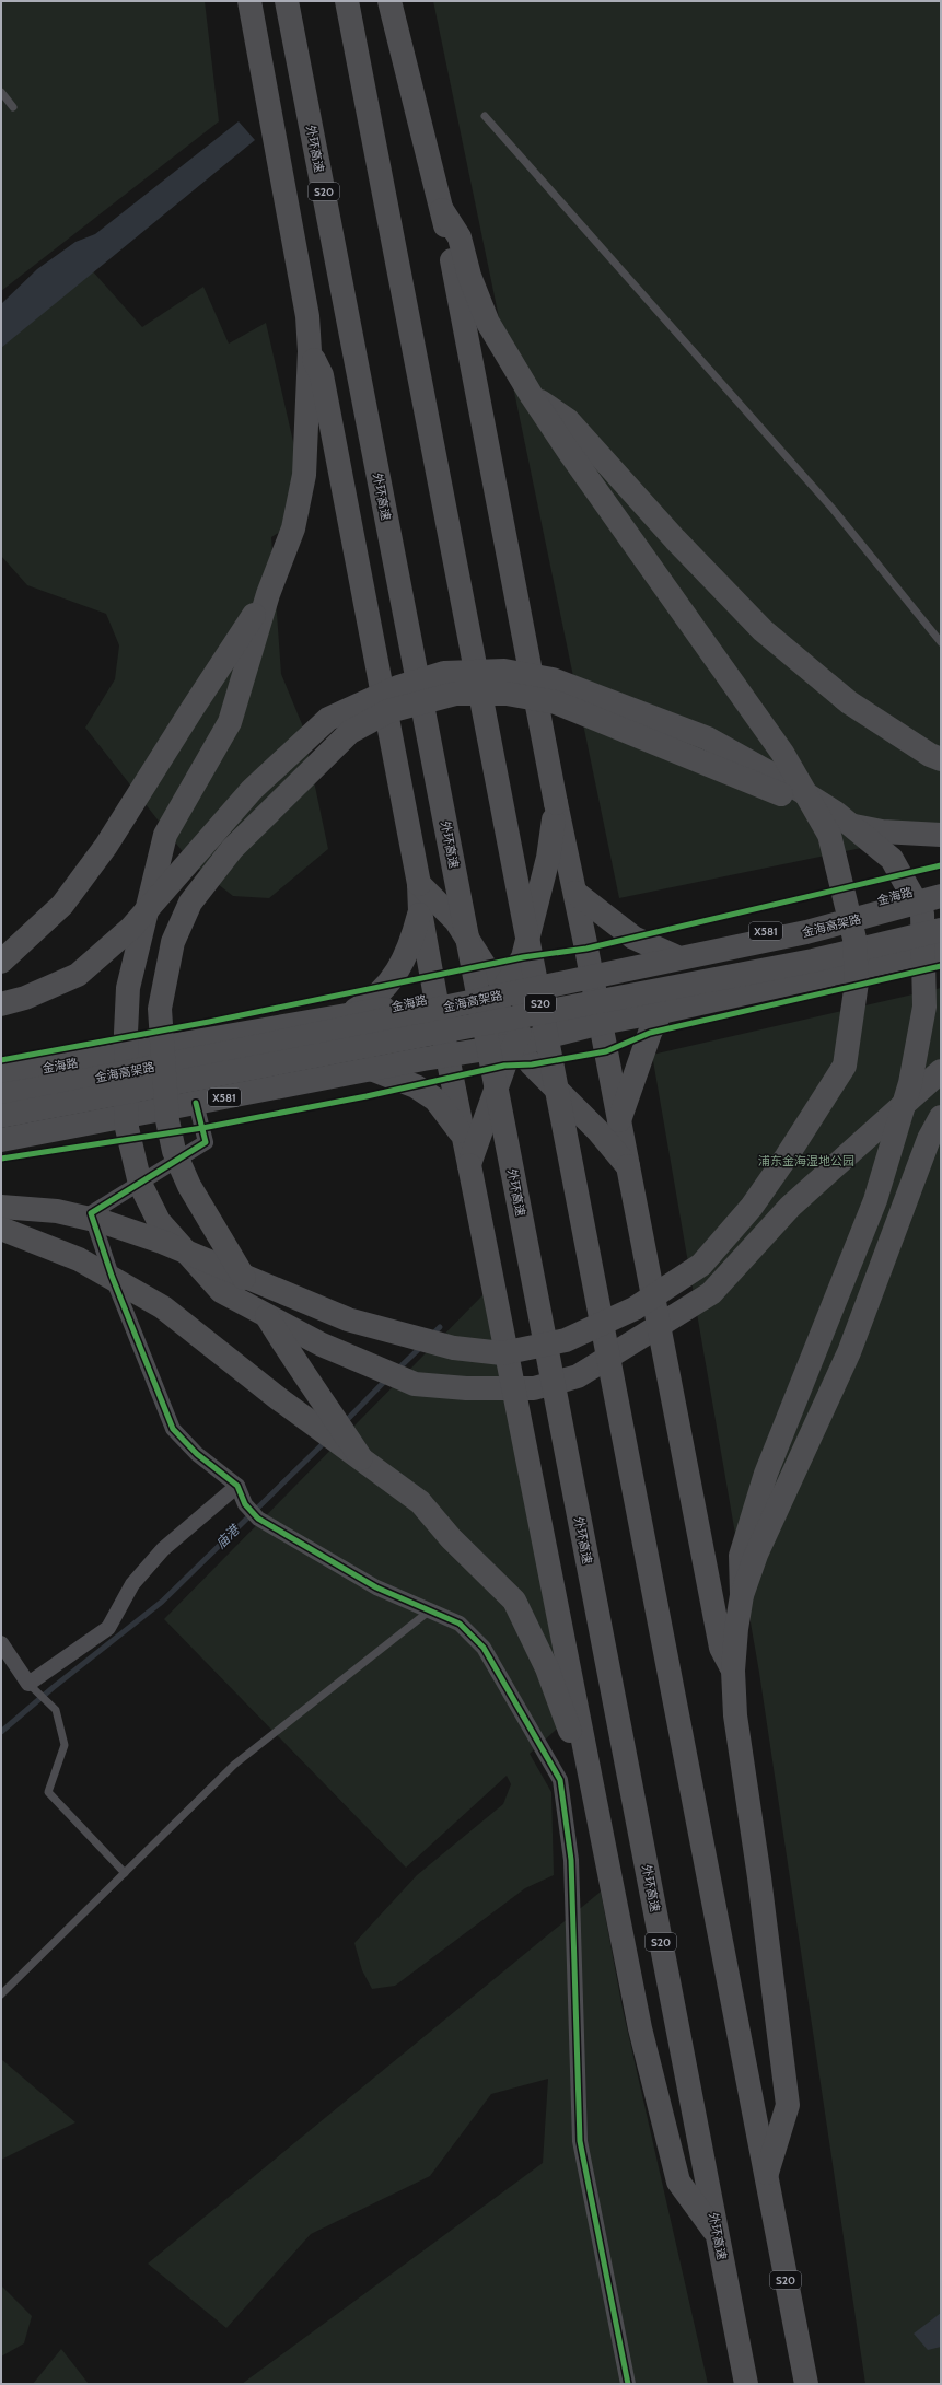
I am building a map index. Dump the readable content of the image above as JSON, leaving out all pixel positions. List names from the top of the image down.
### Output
{
  "streets": {
    "main road": [
      "外环高速",
      "S20",
      "金海路",
      "金海高架路",
      "X581"
    ]
  },
  "water": ["庙港"],
  "parks": ["浦东金海湿地公园"]
}
